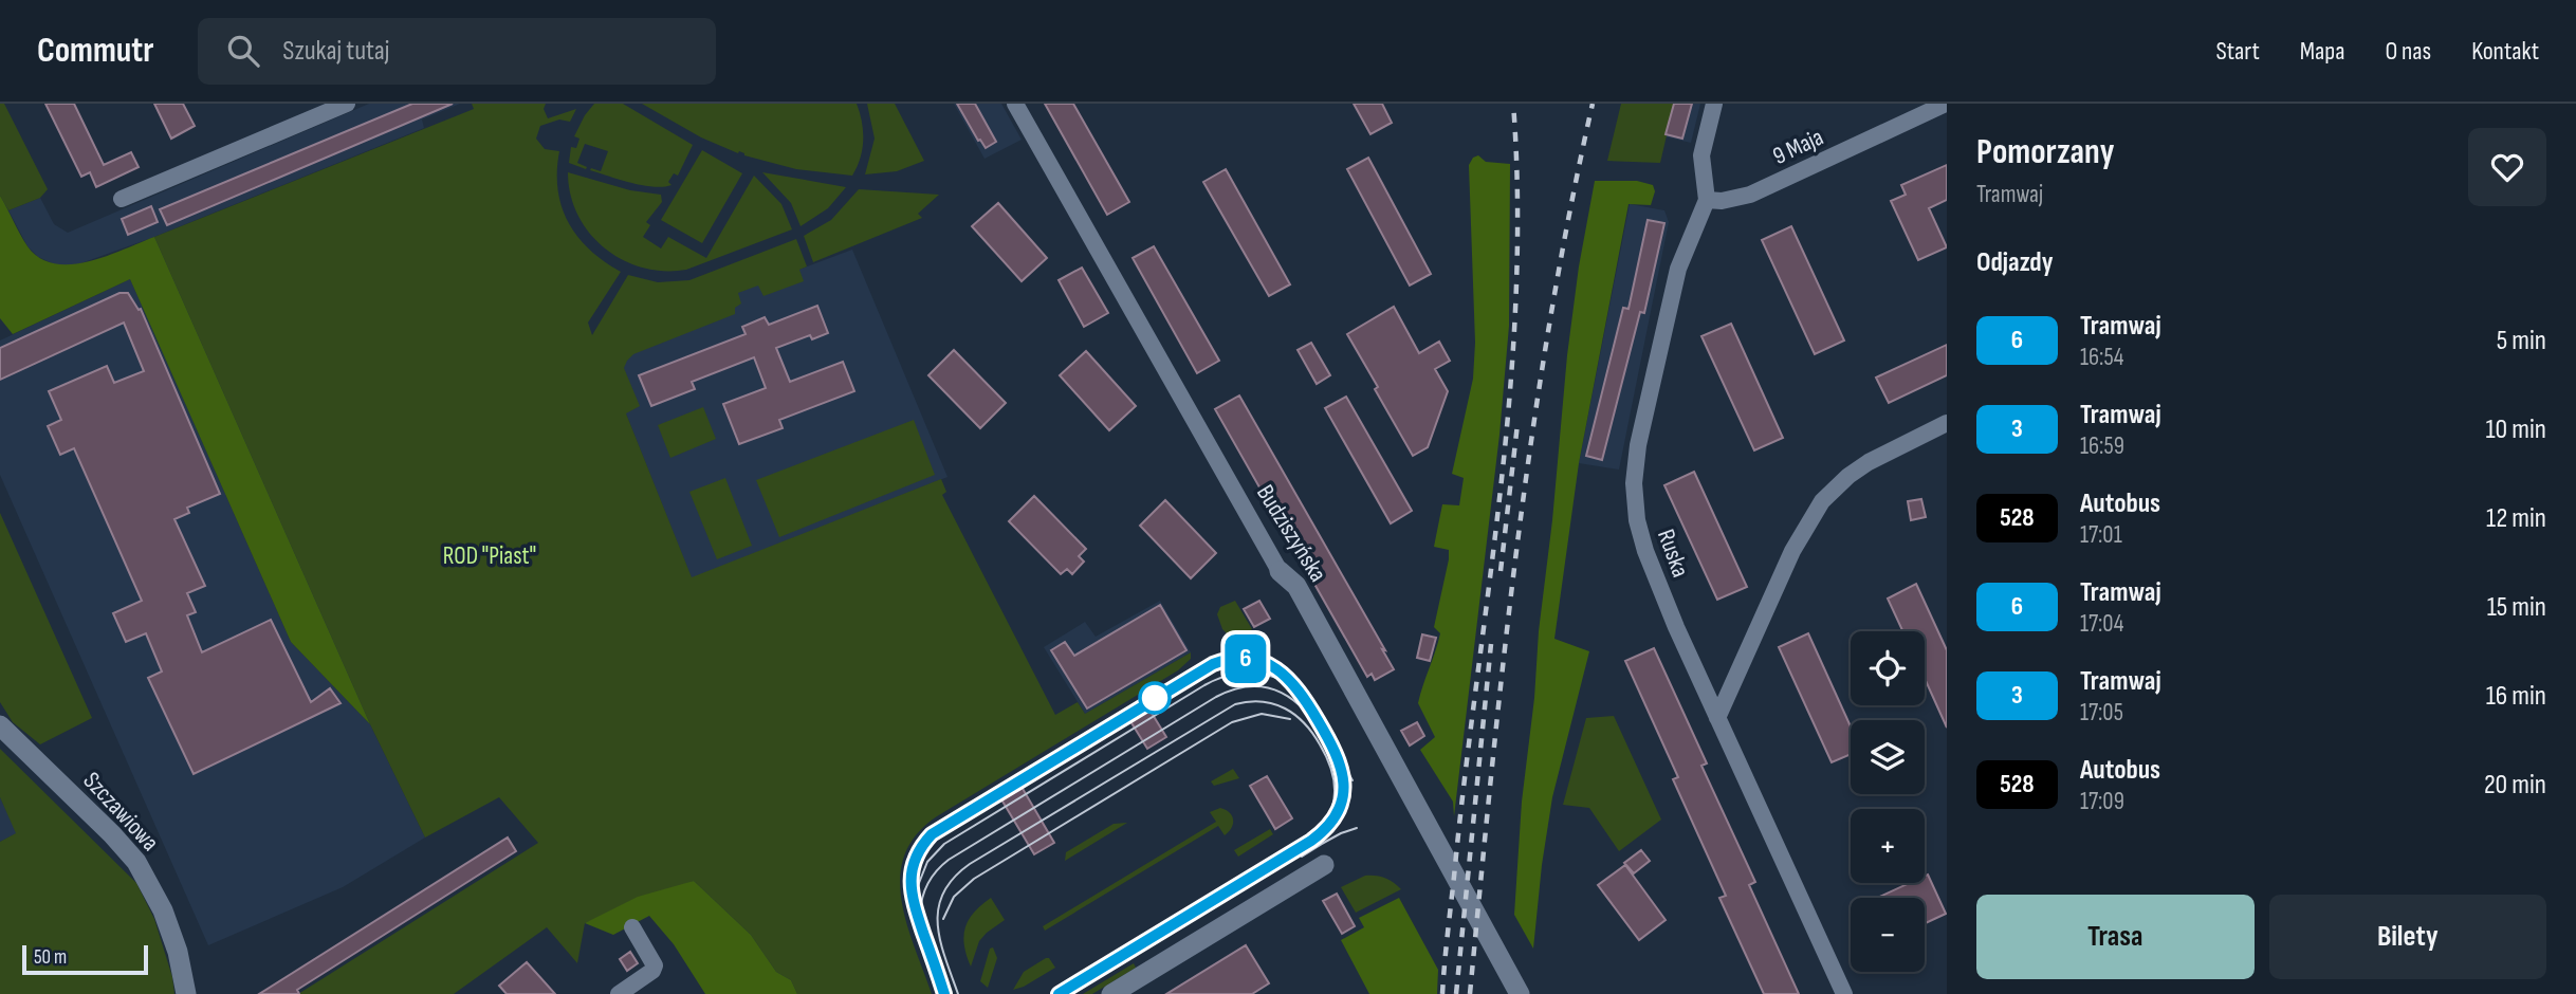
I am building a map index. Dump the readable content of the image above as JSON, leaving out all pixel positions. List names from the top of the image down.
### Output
{
  "streets": {
    "street": [
      "9 Maja",
      "Budziszyńska",
      "Ruska",
      "Szczawiowa"
    ]
  },
  "crossings": [
    ["9 Maja", "Ruska"]
  ],
  "parks": ["ROD \"Piast\""],
  "lines": ["tram line 6"],
  "scale_bar": "50 m",
  "page": {
    "header": "Commutr",
    "search": "Szukaj tutaj",
    "nav": [
      "Start",
      "Mapa",
      "O nas",
      "Kontakt"
    ],
    "on_map": "6",
    "heading": [
      ["Pomorzany", "Tramwaj"],
      "Odjazdy"
    ],
    "list": [
      {
        "mark": "6",
        "name": "Tramwaj",
        "note": "16:54",
        "value": "5 min"
      },
      {
        "mark": "3",
        "name": "Tramwaj",
        "note": "16:59",
        "value": "10 min"
      },
      {
        "mark": "528",
        "name": "Autobus",
        "note": "17:01",
        "value": "12 min"
      },
      {
        "mark": "6",
        "name": "Tramwaj",
        "note": "17:04",
        "value": "15 min"
      },
      {
        "mark": "3",
        "name": "Tramwaj",
        "note": "17:05",
        "value": "16 min"
      },
      {
        "mark": "528",
        "name": "Autobus",
        "note": "17:09",
        "value": "20 min"
      }
    ],
    "map_buttons": ["+", "−"],
    "buttons": ["Trasa", "Bilety"],
    "scale": "50 m"
  }
}
